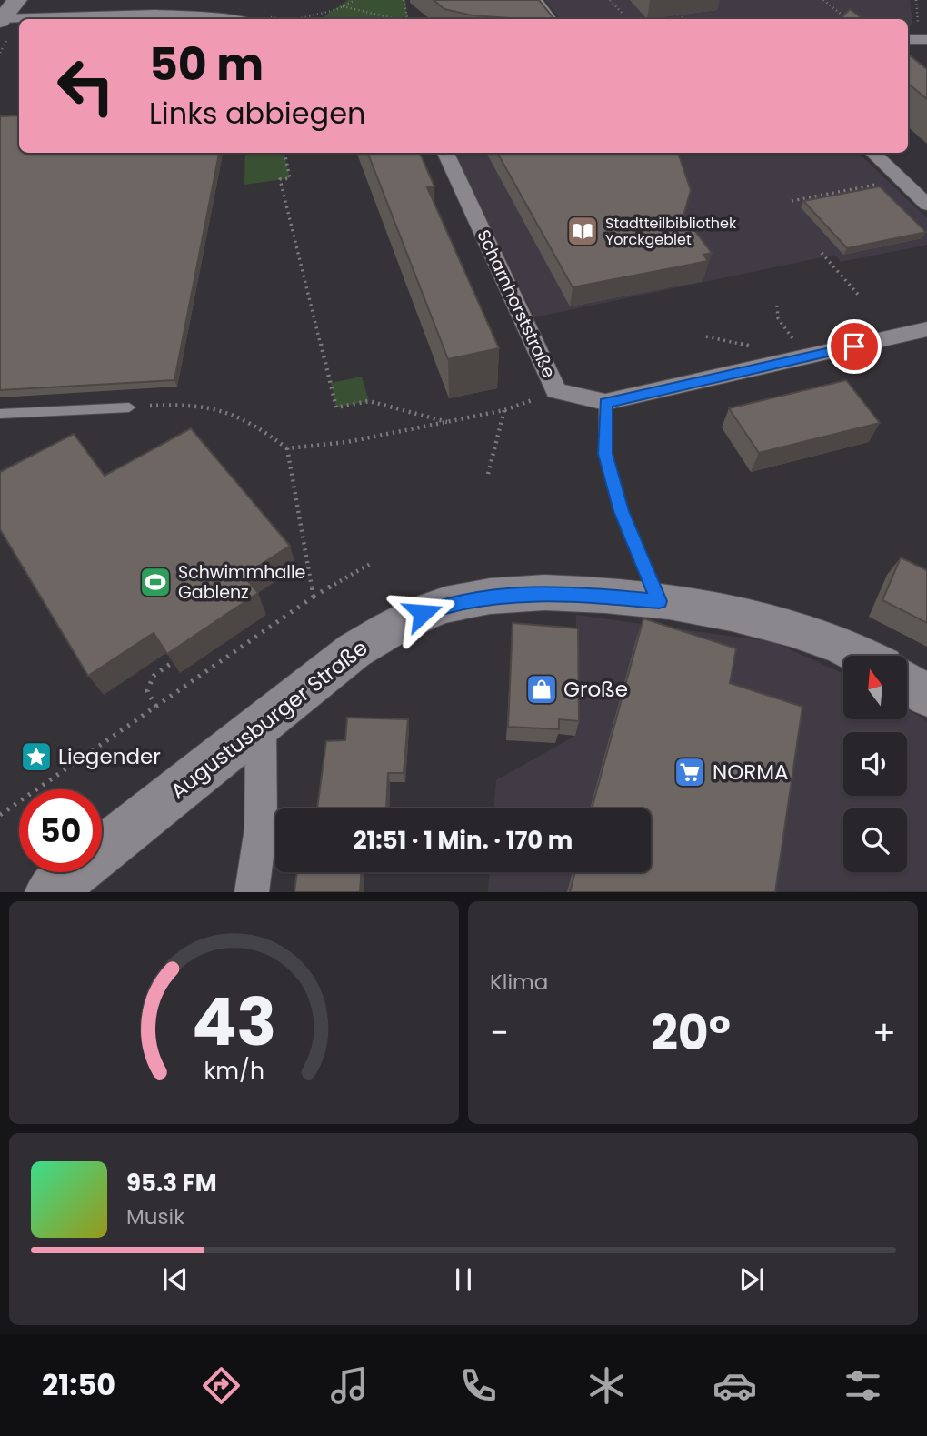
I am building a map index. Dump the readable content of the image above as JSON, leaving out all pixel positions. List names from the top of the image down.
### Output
{
  "streets": {
    "main road": ["Augustusburger Straße"],
    "street": ["Scharnhorststraße"]
  },
  "places": {
    "library": ["Stadtteilbibliothek Yorckgebiet"],
    "sports": ["Schwimmhalle Gablenz"],
    "shop": ["Große"],
    "place": ["Liegender"],
    "supermarket": ["NORMA"]
  },
  "north": "top",
  "page": {
    "turn": ["50 m", "Links abbiegen"],
    "limit": "50",
    "trip": "21:51 · 1 Min. · 170 m",
    "tile": "Klima",
    "heat": ["−", "20°", "+"],
    "song": ["95.3 FM", "Musik"],
    "tabs": "21:50",
    "gauge": ["43", "km/h"]
  }
}
